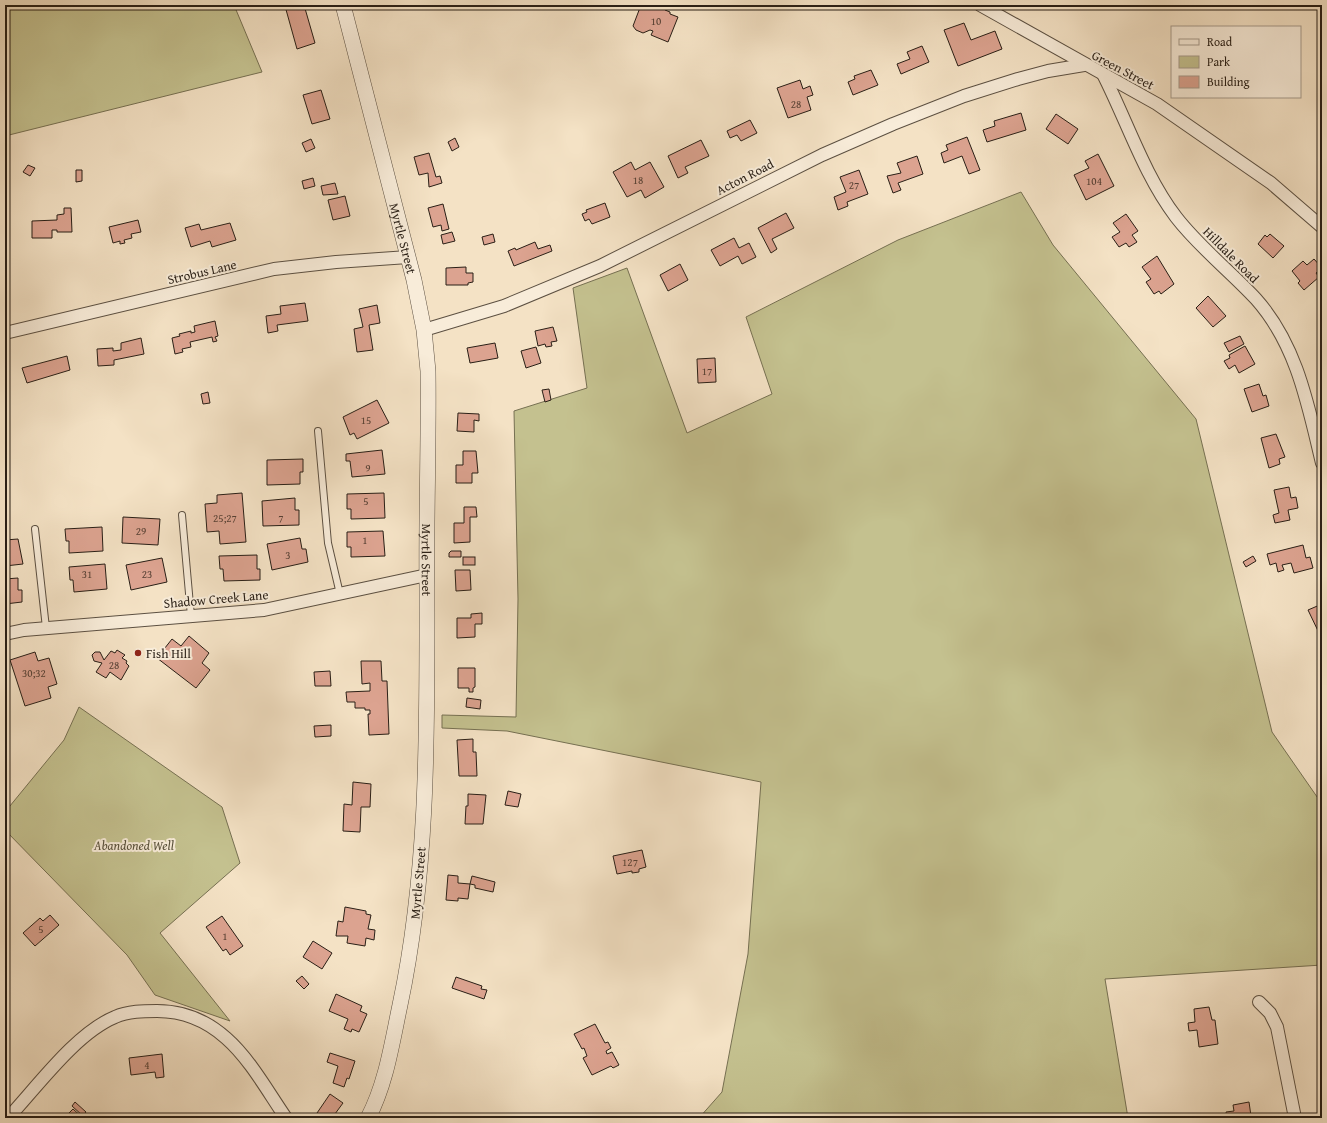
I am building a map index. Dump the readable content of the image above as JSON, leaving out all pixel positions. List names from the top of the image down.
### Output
{
  "streets": {
    "street": [
      "Green Street",
      "Acton Road",
      "Myrtle Street",
      "Hilldale Road",
      "Strobus Lane",
      "Shadow Creek Lane"
    ]
  },
  "crossings": [
    ["Green Street", "Acton Road"],
    ["Green Street", "Hilldale Road"],
    ["Acton Road", "Myrtle Street"],
    ["Myrtle Street", "Strobus Lane"],
    ["Myrtle Street", "Shadow Creek Lane"]
  ],
  "parks": ["Abandoned Well"],
  "places": ["Fish Hill"],
  "house_numbers": [
    "10",
    "28",
    "18",
    "104",
    "27",
    "17",
    "15",
    "9",
    "5",
    "25;27",
    "7",
    "29",
    "1",
    "3",
    "31",
    "23",
    "28",
    "30;32",
    "127",
    "5",
    "1",
    "4"
  ],
  "legend": ["Road", "Park", "Building"]
}
